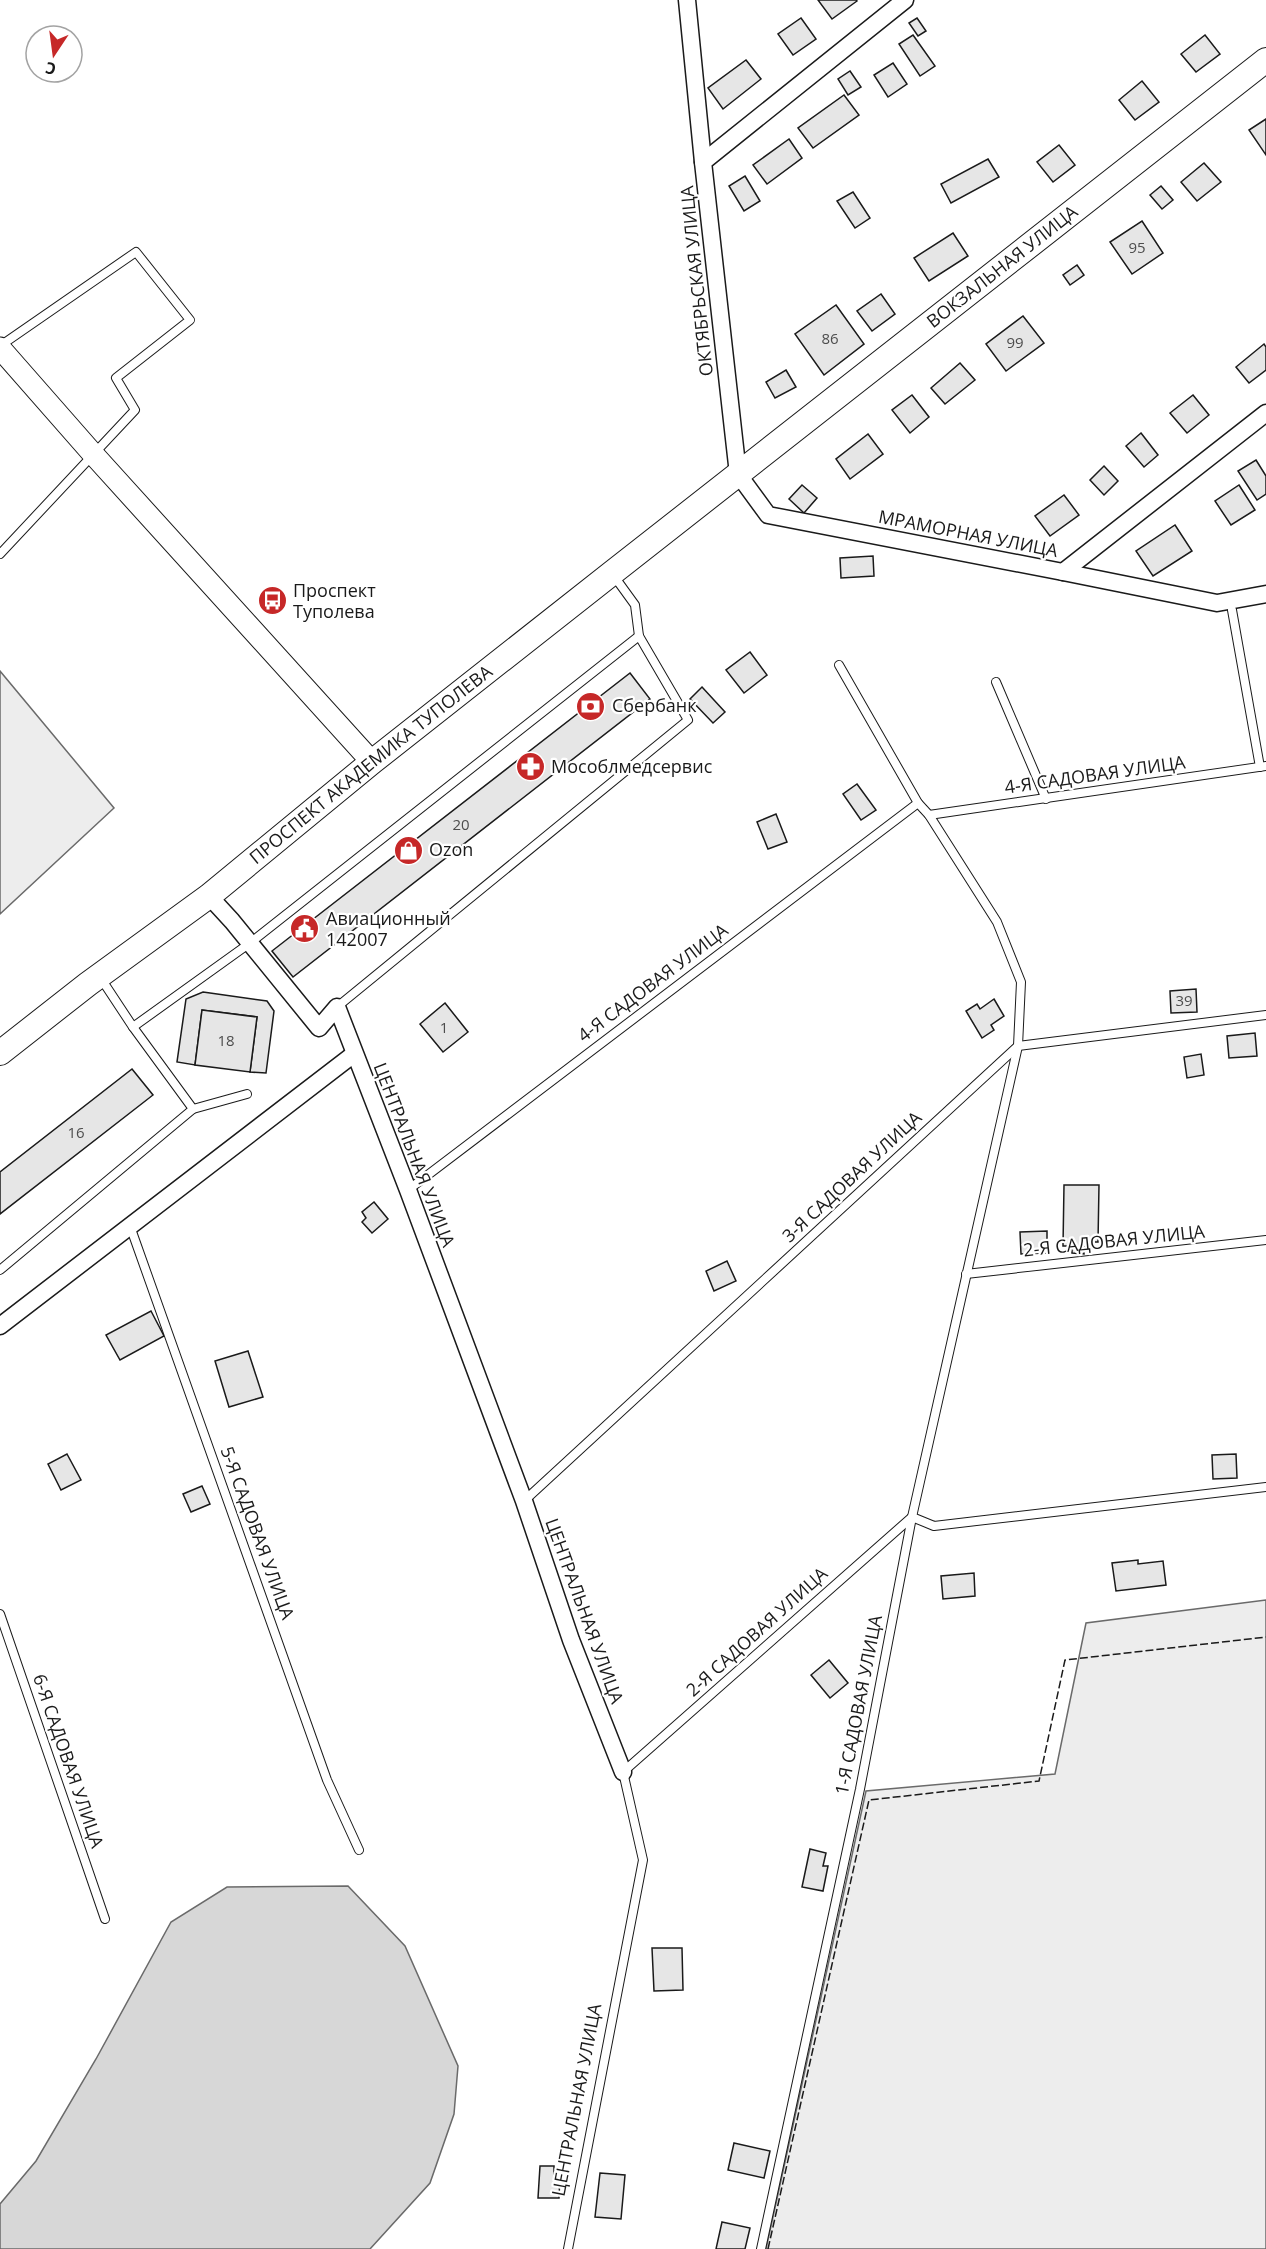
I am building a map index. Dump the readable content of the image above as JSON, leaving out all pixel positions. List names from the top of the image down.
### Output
{
  "streets": {
    "main road": ["ВОКЗАЛЬНАЯ УЛИЦА", "ПРОСПЕКТ АКАДЕМИКА ТУПОЛЕВА"],
    "street": ["ОКТЯБРЬСКАЯ УЛИЦА", "МРАМОРНАЯ УЛИЦА", "ЦЕНТРАЛЬНАЯ УЛИЦА"],
    "lane": [
      "4-Я САДОВАЯ УЛИЦА",
      "3-Я САДОВАЯ УЛИЦА",
      "2-Я САДОВАЯ УЛИЦА",
      "5-Я САДОВАЯ УЛИЦА",
      "1-Я САДОВАЯ УЛИЦА",
      "6-Я САДОВАЯ УЛИЦА"
    ]
  },
  "crossings": [
    ["ВОКЗАЛЬНАЯ УЛИЦА", "ОКТЯБРЬСКАЯ УЛИЦА"],
    ["ВОКЗАЛЬНАЯ УЛИЦА", "МРАМОРНАЯ УЛИЦА"],
    ["ВОКЗАЛЬНАЯ УЛИЦА", "ПРОСПЕКТ АКАДЕМИКА ТУПОЛЕВА"],
    ["ОКТЯБРЬСКАЯ УЛИЦА", "МРАМОРНАЯ УЛИЦА"],
    ["ОКТЯБРЬСКАЯ УЛИЦА", "ПРОСПЕКТ АКАДЕМИКА ТУПОЛЕВА"],
    ["МРАМОРНАЯ УЛИЦА", "ПРОСПЕКТ АКАДЕМИКА ТУПОЛЕВА"],
    ["4-Я САДОВАЯ УЛИЦА", "ЦЕНТРАЛЬНАЯ УЛИЦА"],
    ["4-Я САДОВАЯ УЛИЦА", "1-Я САДОВАЯ УЛИЦА"],
    ["ЦЕНТРАЛЬНАЯ УЛИЦА", "3-Я САДОВАЯ УЛИЦА"],
    ["ЦЕНТРАЛЬНАЯ УЛИЦА", "2-Я САДОВАЯ УЛИЦА"],
    ["3-Я САДОВАЯ УЛИЦА", "1-Я САДОВАЯ УЛИЦА"],
    ["2-Я САДОВАЯ УЛИЦА", "1-Я САДОВАЯ УЛИЦА"]
  ],
  "places": {
    "bus stop": ["Проспект Туполева"],
    "bank": ["Сбербанк"],
    "pharmacy": ["Мособлмедсервис"],
    "shop": ["Ozon"],
    "public building": ["Авиационный 142007"]
  },
  "house_numbers": [
    "95",
    "86",
    "99",
    "20",
    "39",
    "1",
    "18",
    "16"
  ],
  "north": "bottom"
}
